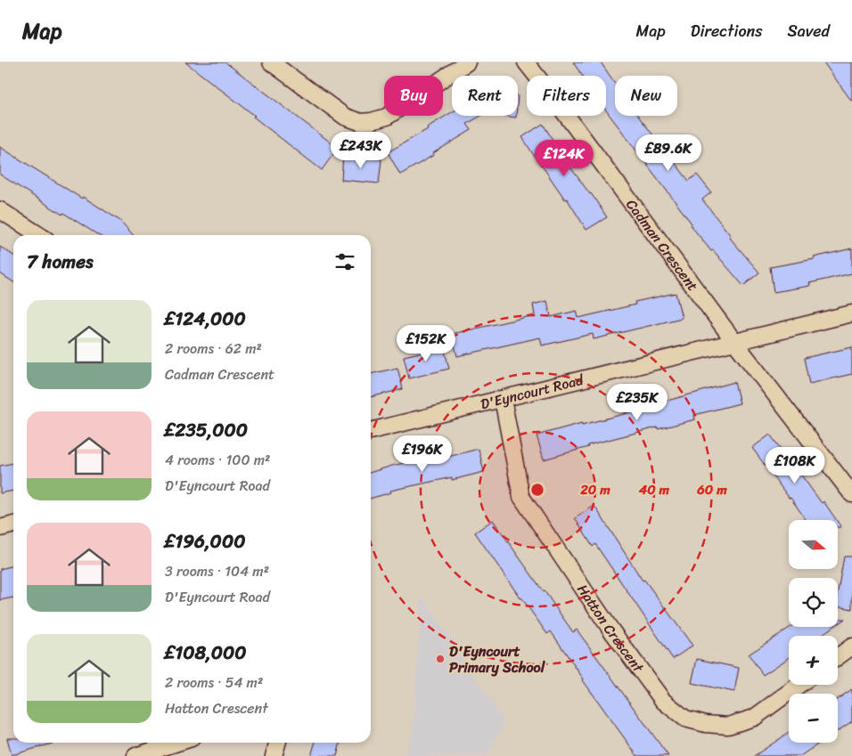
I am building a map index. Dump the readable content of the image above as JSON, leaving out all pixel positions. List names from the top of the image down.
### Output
{
  "streets": {
    "street": ["Cadman Crescent", "D'Eyncourt Road", "Hatton Crescent"]
  },
  "crossings": [
    ["Cadman Crescent", "D'Eyncourt Road"],
    ["D'Eyncourt Road", "Hatton Crescent"]
  ],
  "places": ["D'Eyncourt Primary School"],
  "north": "right",
  "page": {
    "header": "Map",
    "nav": ["Map", "Directions", "Saved"],
    "chip": [
      "Buy",
      "Rent",
      "Filters",
      "New"
    ],
    "price": [
      "£243K",
      "£89.6K",
      "£124K",
      "£152K",
      "£235K",
      "£196K",
      "£108K"
    ],
    "heading": "7 homes",
    "list": [
      {
        "name": "£124,000",
        "note": "2 rooms · 62 m² · Cadman Crescent"
      },
      {
        "name": "£235,000",
        "note": "4 rooms · 100 m² · D'Eyncourt Road"
      },
      {
        "name": "£196,000",
        "note": "3 rooms · 104 m² · D'Eyncourt Road"
      },
      {
        "name": "£108,000",
        "note": "2 rooms · 54 m² · Hatton Crescent"
      }
    ],
    "map_buttons": ["+", "−"]
  },
  "rings": ["20 m", "40 m", "60 m"]
}
